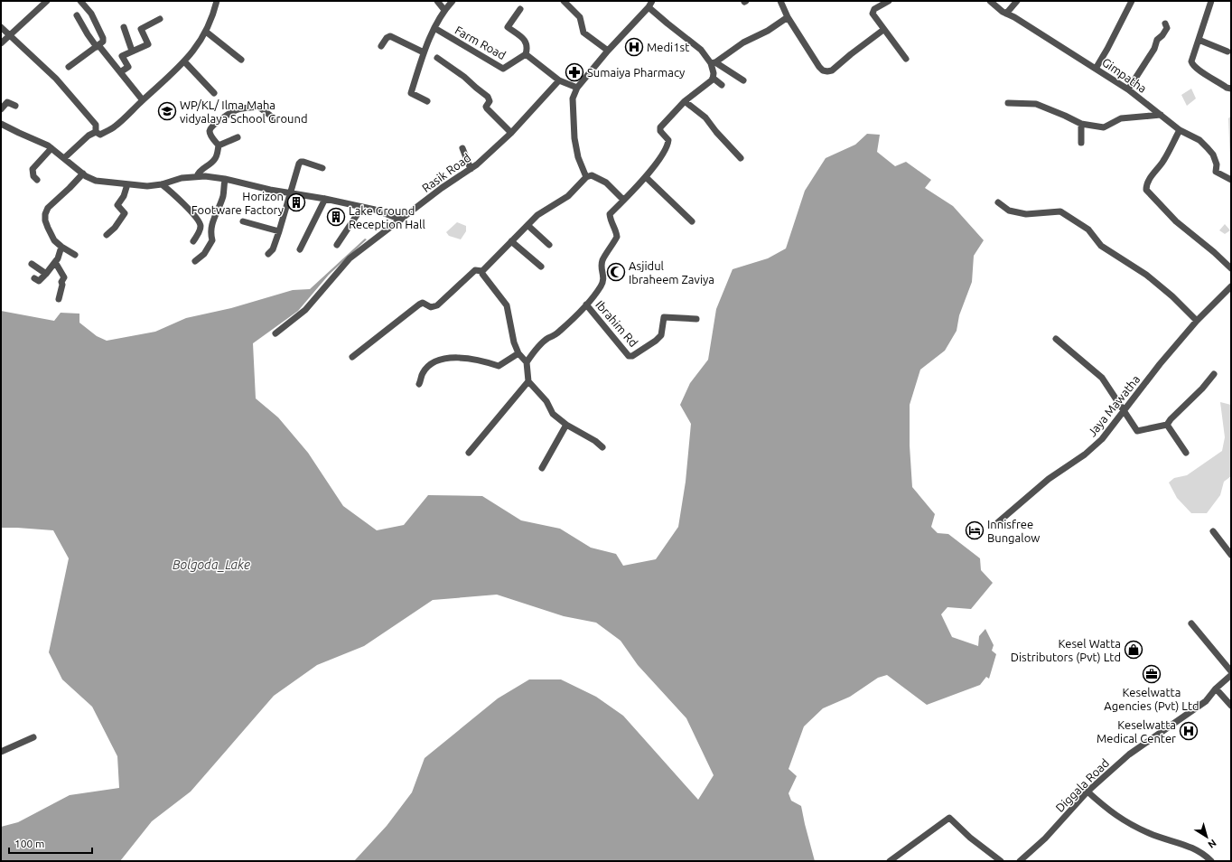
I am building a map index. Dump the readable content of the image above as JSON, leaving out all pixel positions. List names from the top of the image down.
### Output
{
  "streets": {
    "street": [
      "Farm Road",
      "Gimpatha",
      "Rasik Road",
      "Ibrahim Rd",
      "Jaya Mawatha",
      "Diggala Road"
    ]
  },
  "crossings": [
    ["Farm Road", "Rasik Road"]
  ],
  "water": ["Bolgoda_Lake"],
  "places": {
    "hospital": ["Medi1st", "Keselwatta Medical Center"],
    "pharmacy": ["Sumaiya Pharmacy"],
    "school or university": ["WP/KL/ Ilma Maha vidyalaya School Ground"],
    "building": ["Horizon Footware Factory", "Lake Ground Reception Hall"],
    "mosque": ["Asjidul Ibraheem Zaviya"],
    "hotel": ["Innisfree Bungalow"],
    "shop": ["Kesel Watta Distributors (Pvt) Ltd"],
    "office": ["Keselwatta Agencies (Pvt) Ltd"]
  },
  "scale_bar": "100 m",
  "north": "bottom right"
}
